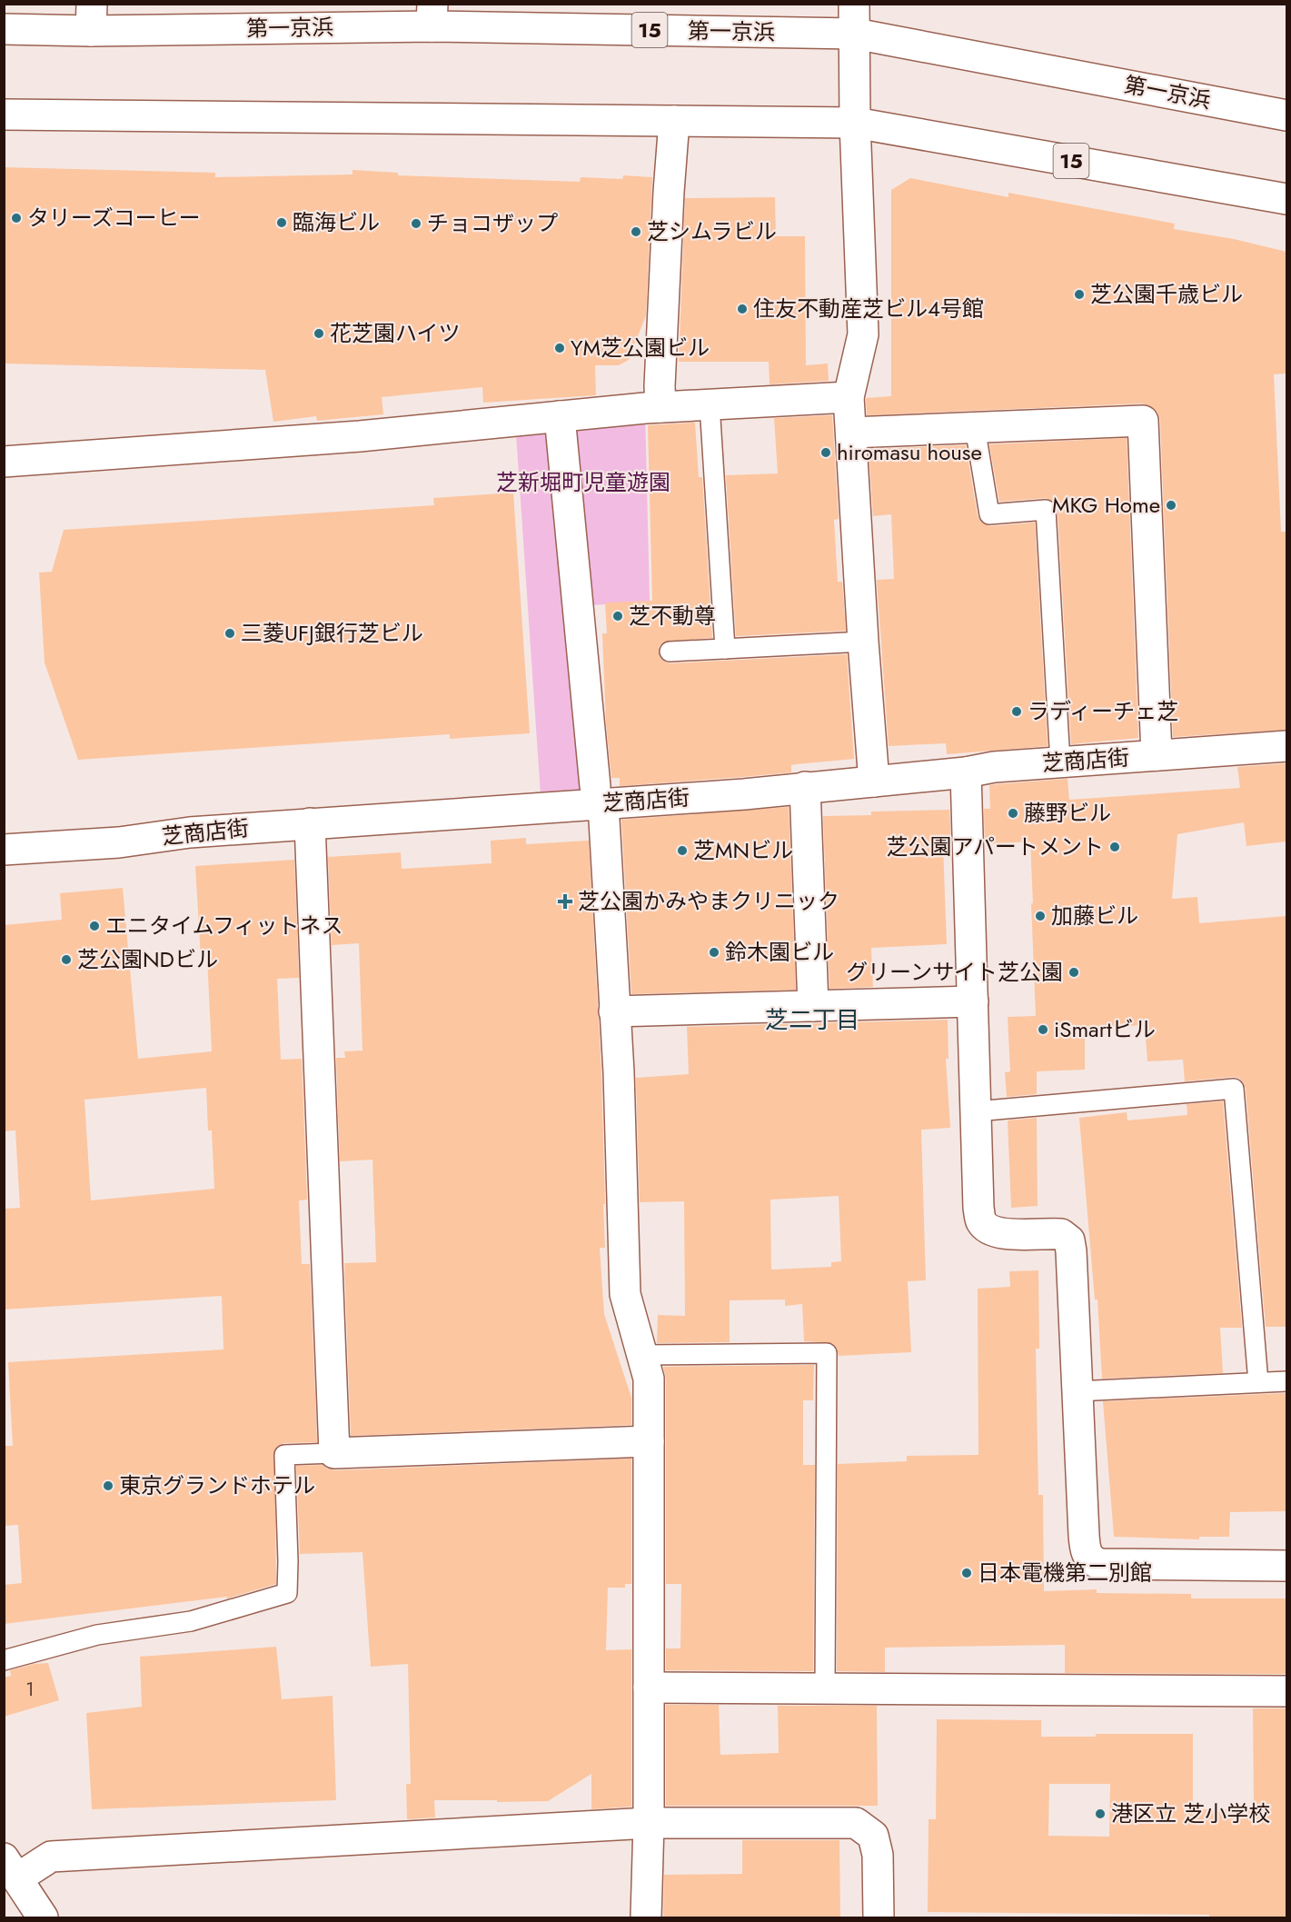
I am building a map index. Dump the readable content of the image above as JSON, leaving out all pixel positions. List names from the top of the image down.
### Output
{
  "streets": {
    "main road": ["第一京浜", "15", "芝商店街"]
  },
  "districts": ["芝二丁目"],
  "parks": ["芝新堀町児童遊園"],
  "places": {
    "other": [
      "タリーズコーヒー",
      "臨海ビル",
      "チョコザップ",
      "芝シムラビル",
      "芝公園千歳ビル",
      "住友不動産芝ビル4号館",
      "花芝園ハイツ",
      "YM芝公園ビル",
      "hiromasu house",
      "MKG Home",
      "芝不動尊",
      "三菱UFJ銀行芝ビル",
      "ラディーチェ芝",
      "藤野ビル",
      "芝公園アパートメント",
      "芝MNビル",
      "加藤ビル",
      "エニタイムフィットネス",
      "鈴木園ビル",
      "芝公園NDビル",
      "グリーンサイト芝公園",
      "iSmartビル",
      "東京グランドホテル",
      "日本電機第二別館",
      "港区立 芝小学校"
    ],
    "health": ["芝公園かみやまクリニック"]
  },
  "house_numbers": ["1"]
}
